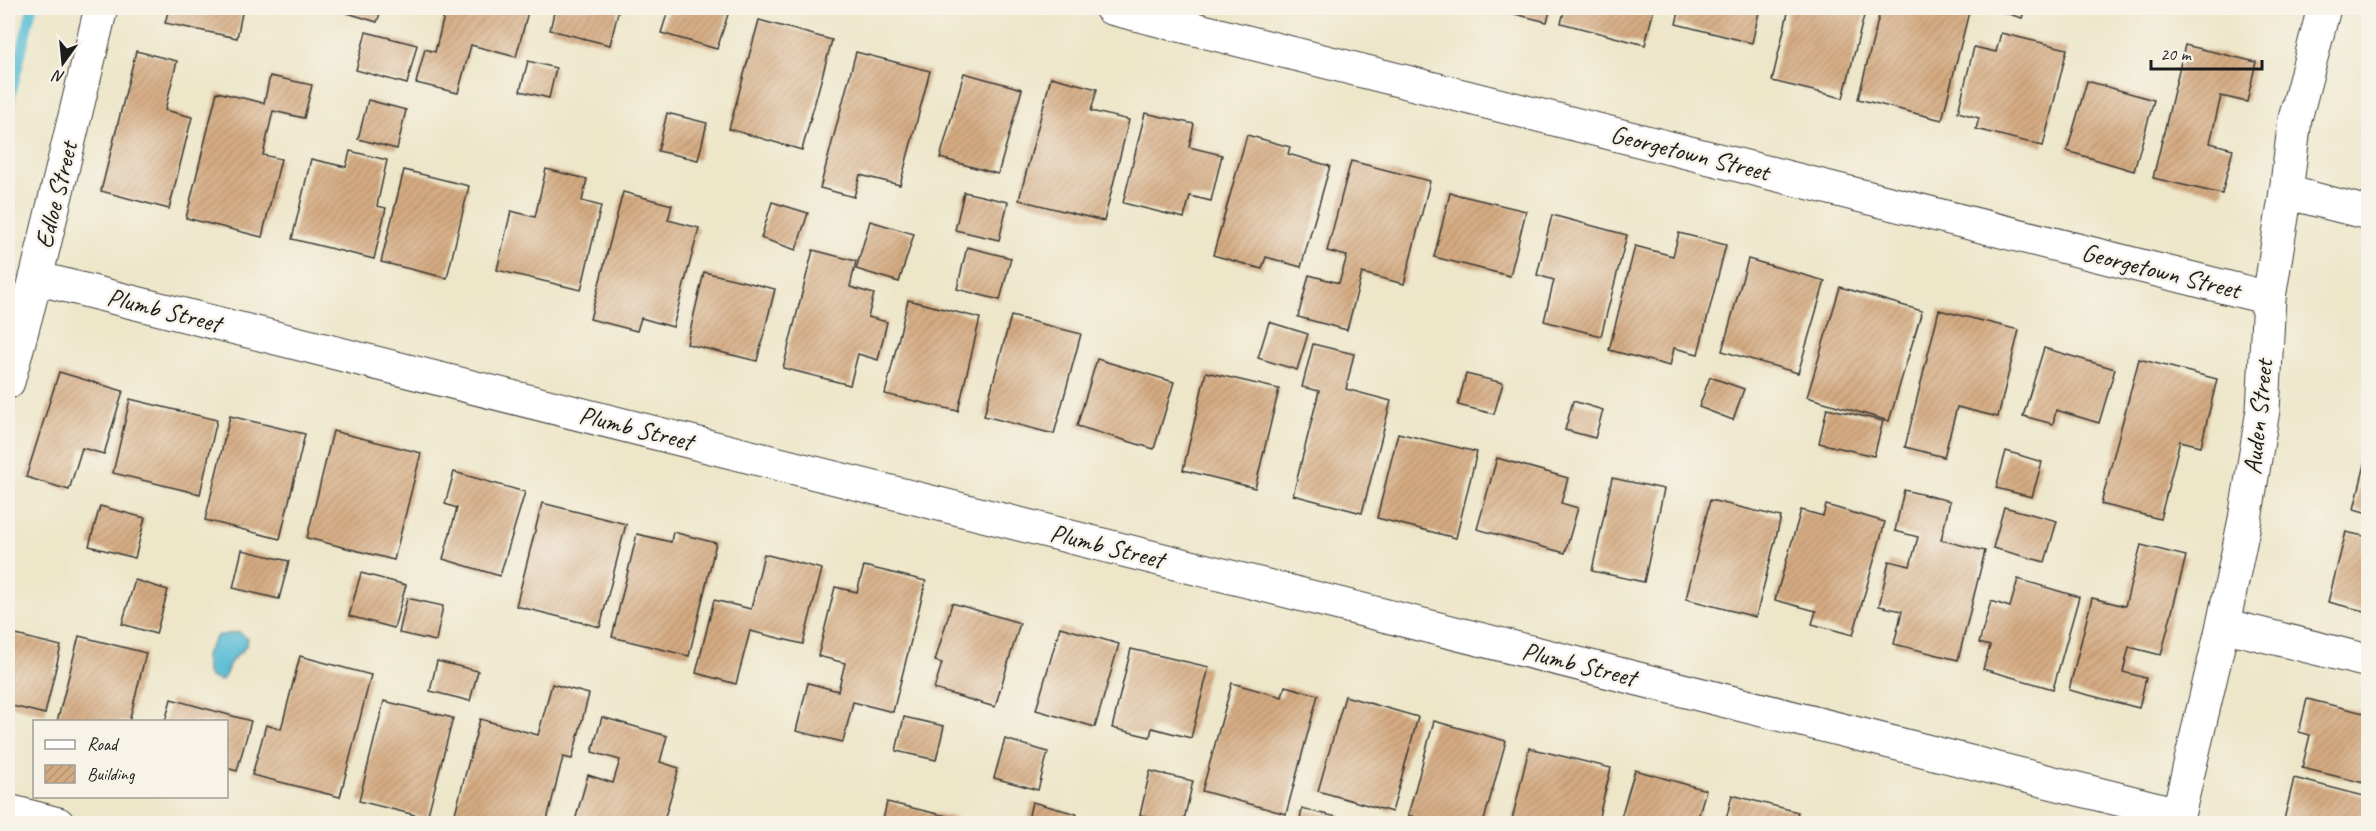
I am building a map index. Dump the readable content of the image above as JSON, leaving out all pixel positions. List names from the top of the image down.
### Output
{
  "streets": {
    "street": [
      "Georgetown Street",
      "Edloe Street",
      "Plumb Street",
      "Auden Street"
    ]
  },
  "crossings": [
    ["Georgetown Street", "Auden Street"],
    ["Edloe Street", "Plumb Street"],
    ["Plumb Street", "Auden Street"]
  ],
  "legend": ["Road", "Building"],
  "scale_bar": "20 m",
  "north": "bottom"
}
